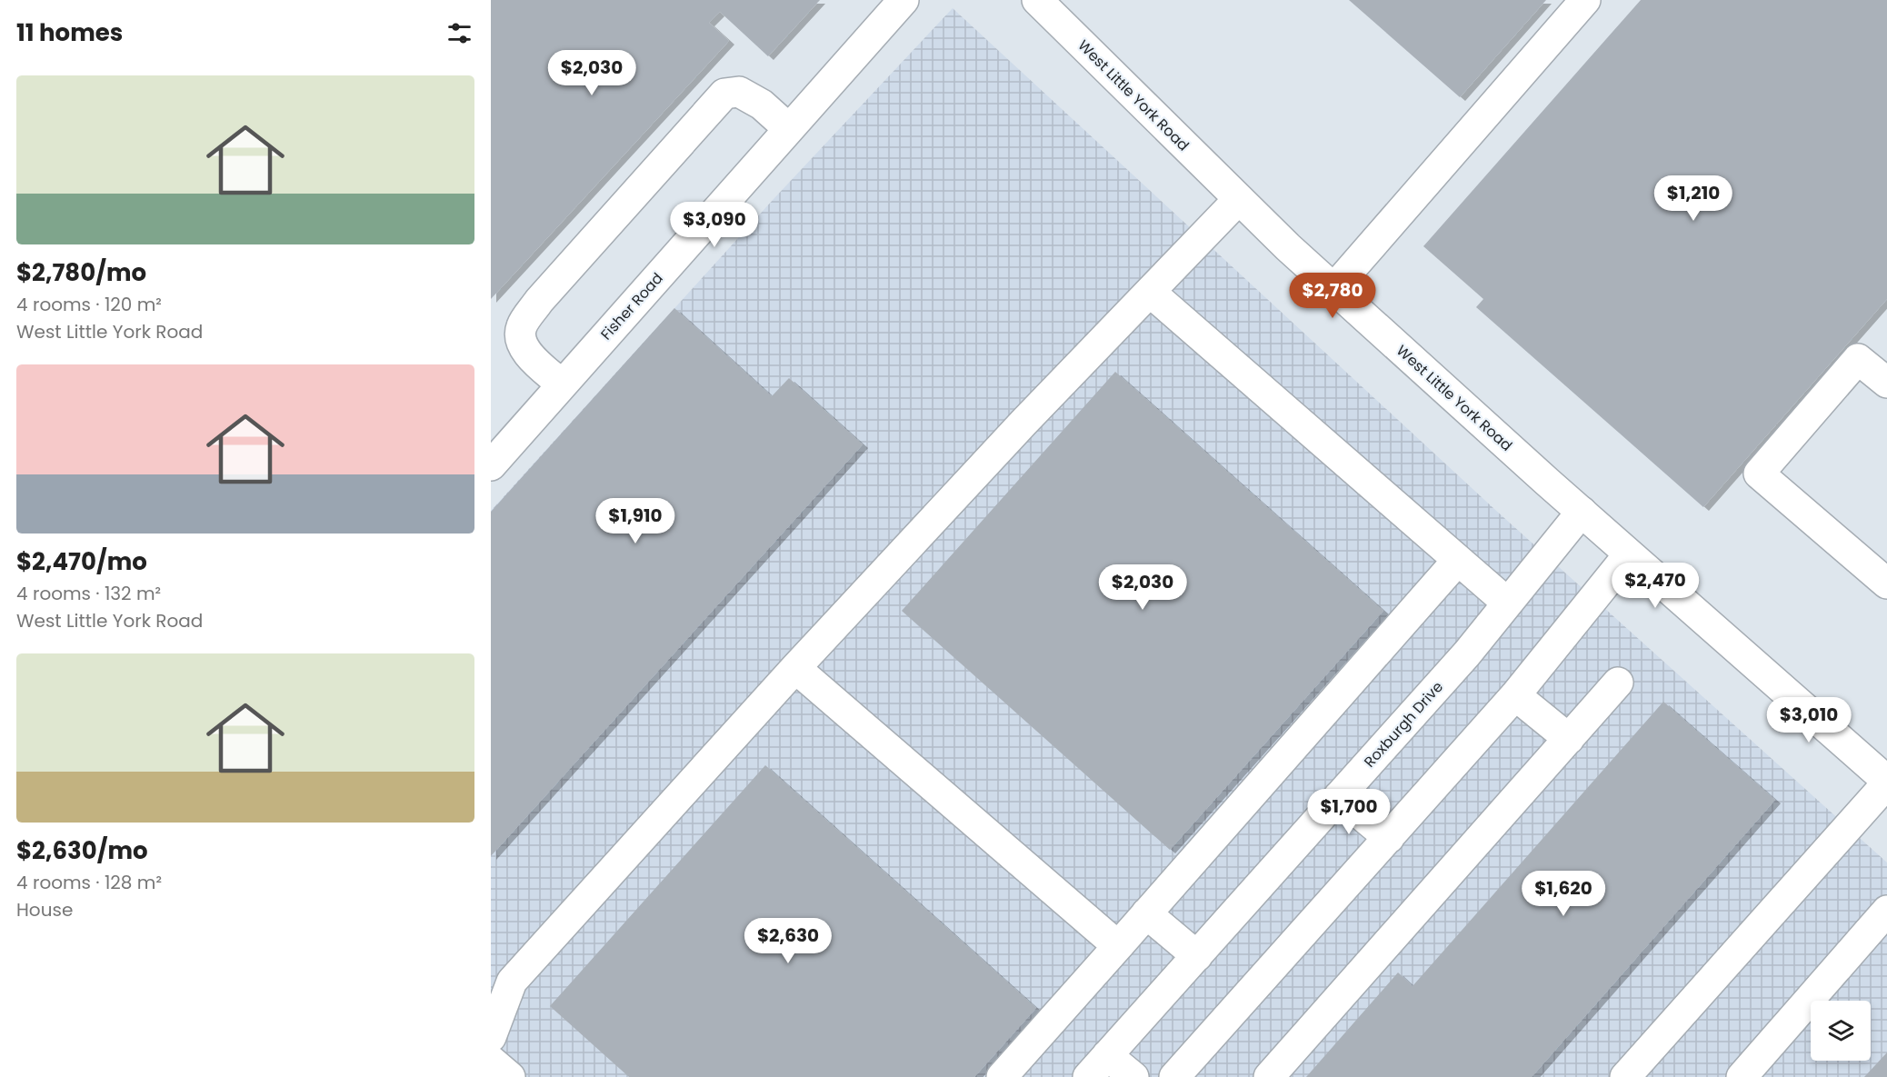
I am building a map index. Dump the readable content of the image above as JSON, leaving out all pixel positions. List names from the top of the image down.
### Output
{
  "streets": {
    "street": ["West Little York Road", "Fisher Road", "Roxburgh Drive"]
  },
  "crossings": [
    ["West Little York Road", "Roxburgh Drive"]
  ],
  "page": {
    "heading": "11 homes",
    "price": [
      "$2,030",
      "$1,210",
      "$3,090",
      "$2,780",
      "$1,910",
      "$2,470",
      "$2,030",
      "$3,010",
      "$1,700",
      "$1,620",
      "$2,630"
    ],
    "list": [
      {
        "name": "$2,780/mo",
        "note": "4 rooms · 120 m² · West Little York Road"
      },
      {
        "name": "$2,470/mo",
        "note": "4 rooms · 132 m² · West Little York Road"
      },
      {
        "name": "$2,630/mo",
        "note": "4 rooms · 128 m² · House"
      }
    ]
  }
}
